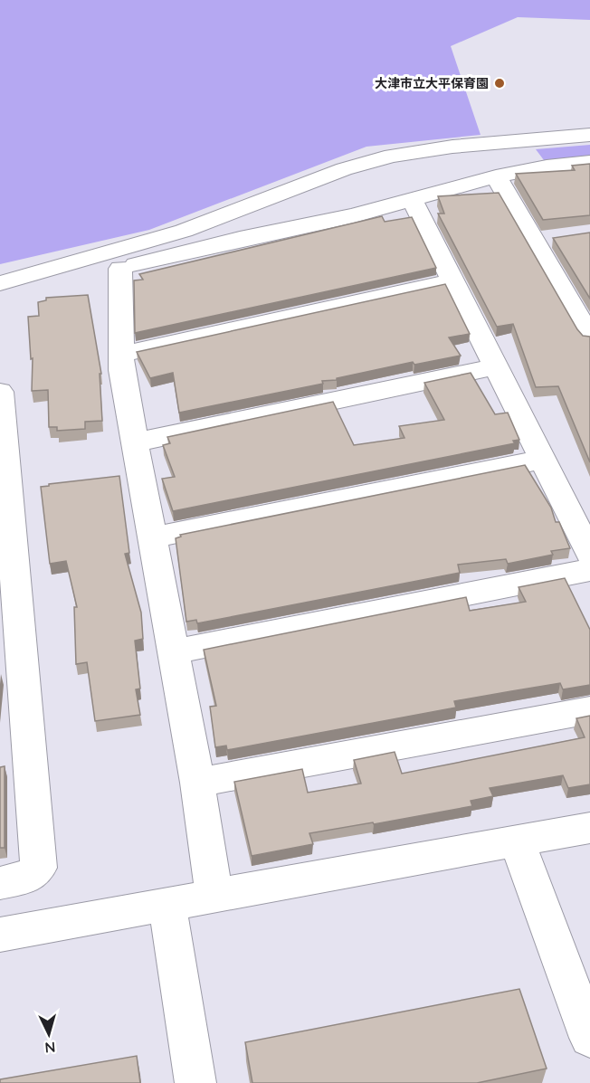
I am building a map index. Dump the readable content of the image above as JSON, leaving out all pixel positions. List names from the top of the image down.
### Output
{
  "places": ["大津市立大平保育園"],
  "north": "bottom"
}
